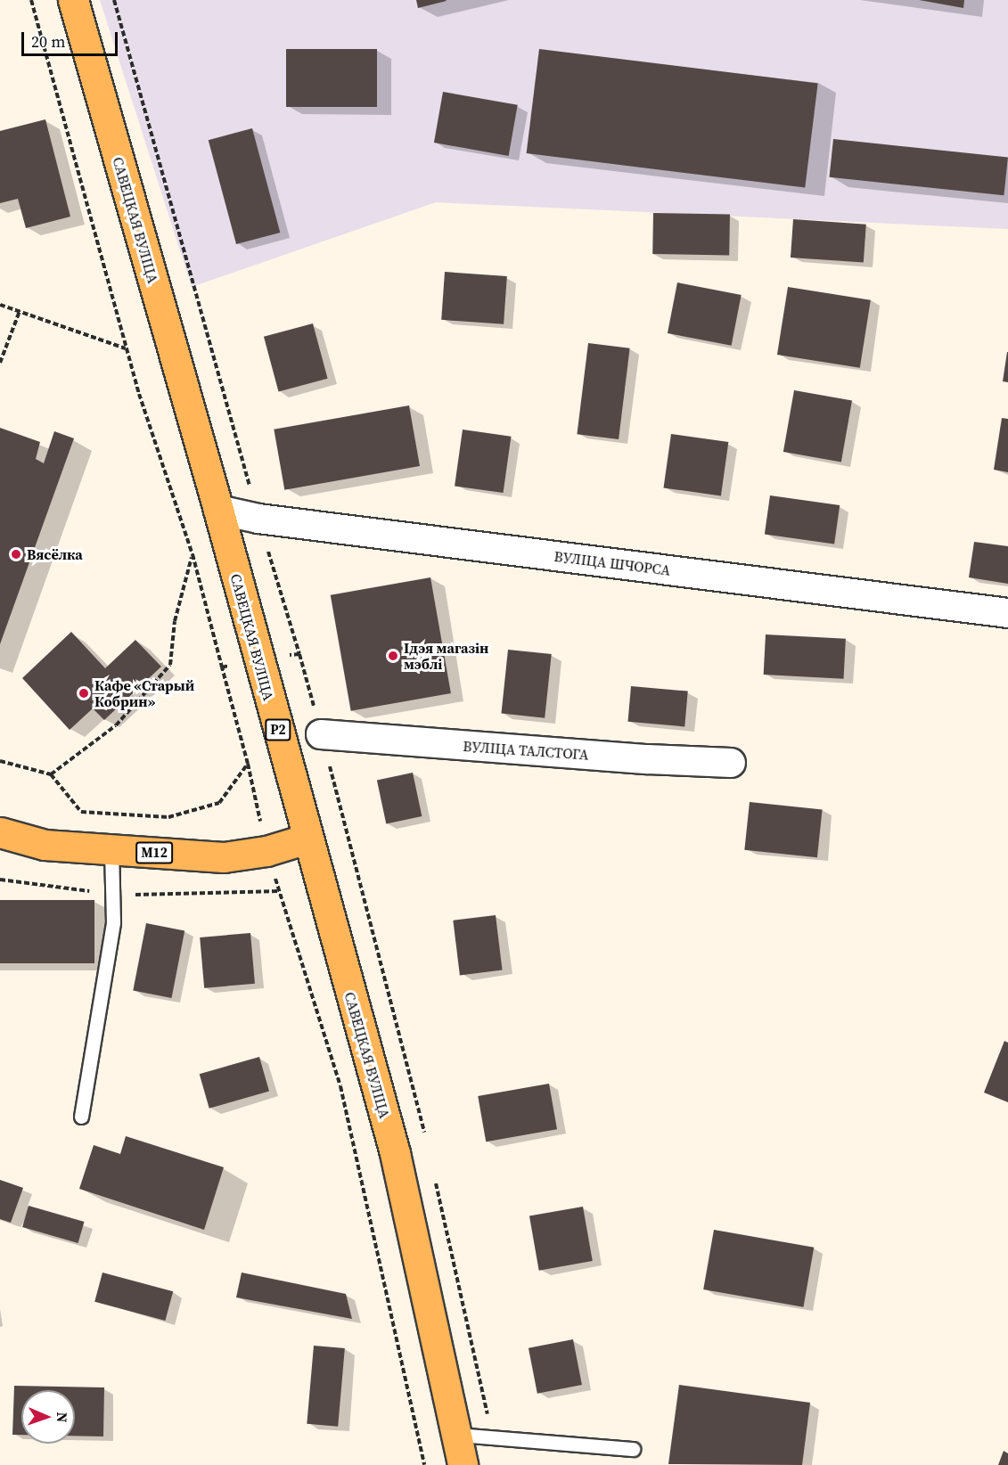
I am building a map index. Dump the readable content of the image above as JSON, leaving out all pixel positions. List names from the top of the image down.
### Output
{
  "streets": {
    "main road": ["САВЕЦКАЯ ВУЛІЦА", "Р2", "М12"],
    "street": ["ВУЛІЦА ШЧОРСА", "ВУЛІЦА ТАЛСТОГА"]
  },
  "crossings": [
    ["САВЕЦКАЯ ВУЛІЦА", "ВУЛІЦА ШЧОРСА"],
    ["САВЕЦКАЯ ВУЛІЦА", "М12"]
  ],
  "places": ["Вясёлка", "Ідэя магазін мэблі", "Кафе «Старый Кобрин»"],
  "scale_bar": "20 m",
  "north": "right"
}
